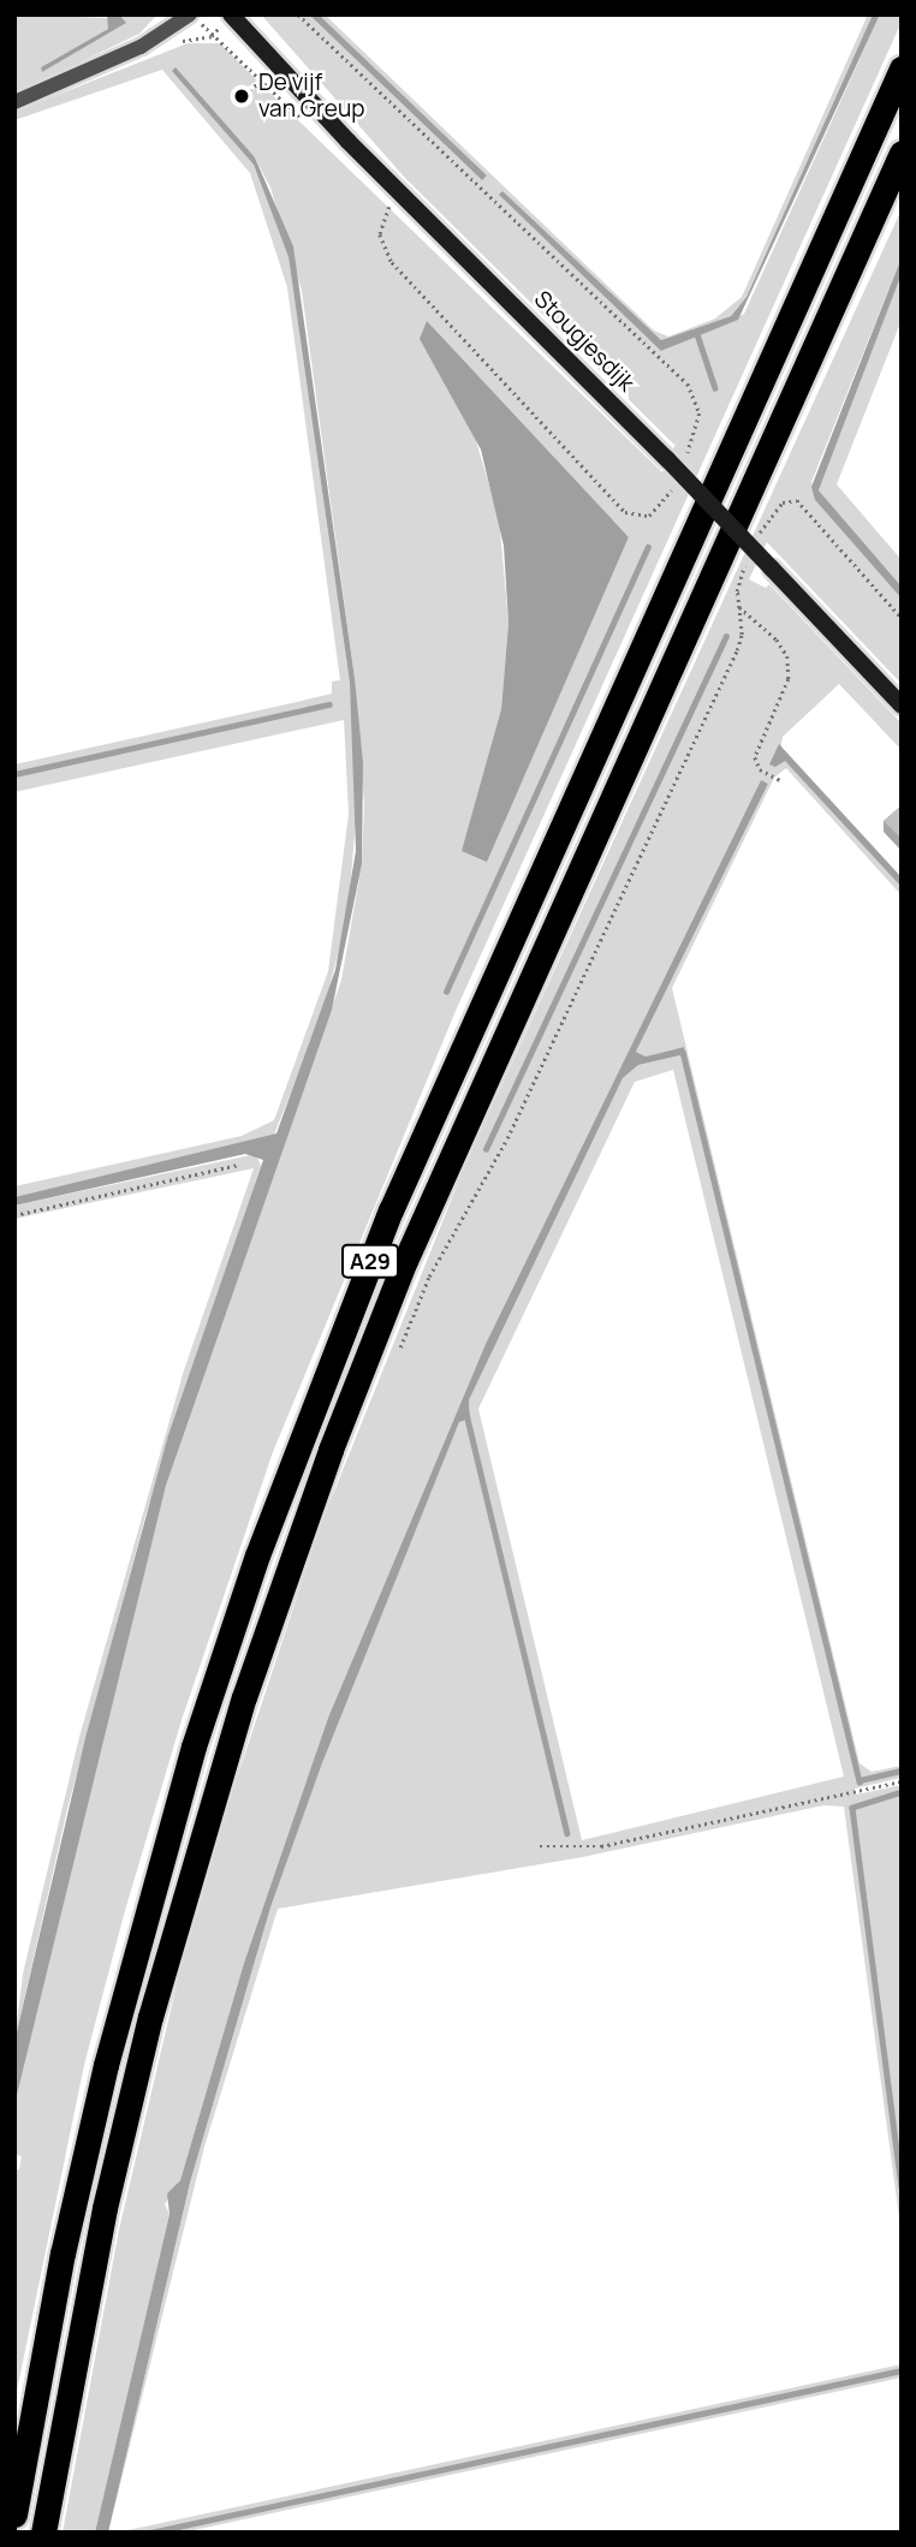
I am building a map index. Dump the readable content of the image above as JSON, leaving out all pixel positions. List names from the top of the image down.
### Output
{
  "streets": {
    "highway": ["A29"],
    "street": ["Stougjesdijk"]
  },
  "places": ["De vijf van Greup"]
}
